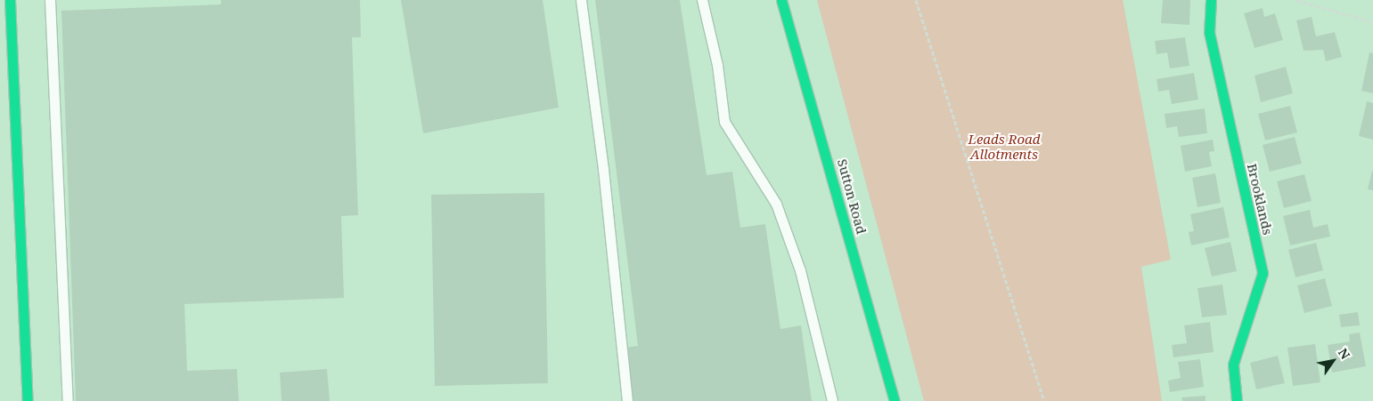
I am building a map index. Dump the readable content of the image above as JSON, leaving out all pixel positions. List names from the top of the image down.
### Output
{
  "streets": {
    "street": ["Sutton Road", "Brooklands"]
  },
  "parks": ["Leads Road Allotments"],
  "north": "top right"
}
